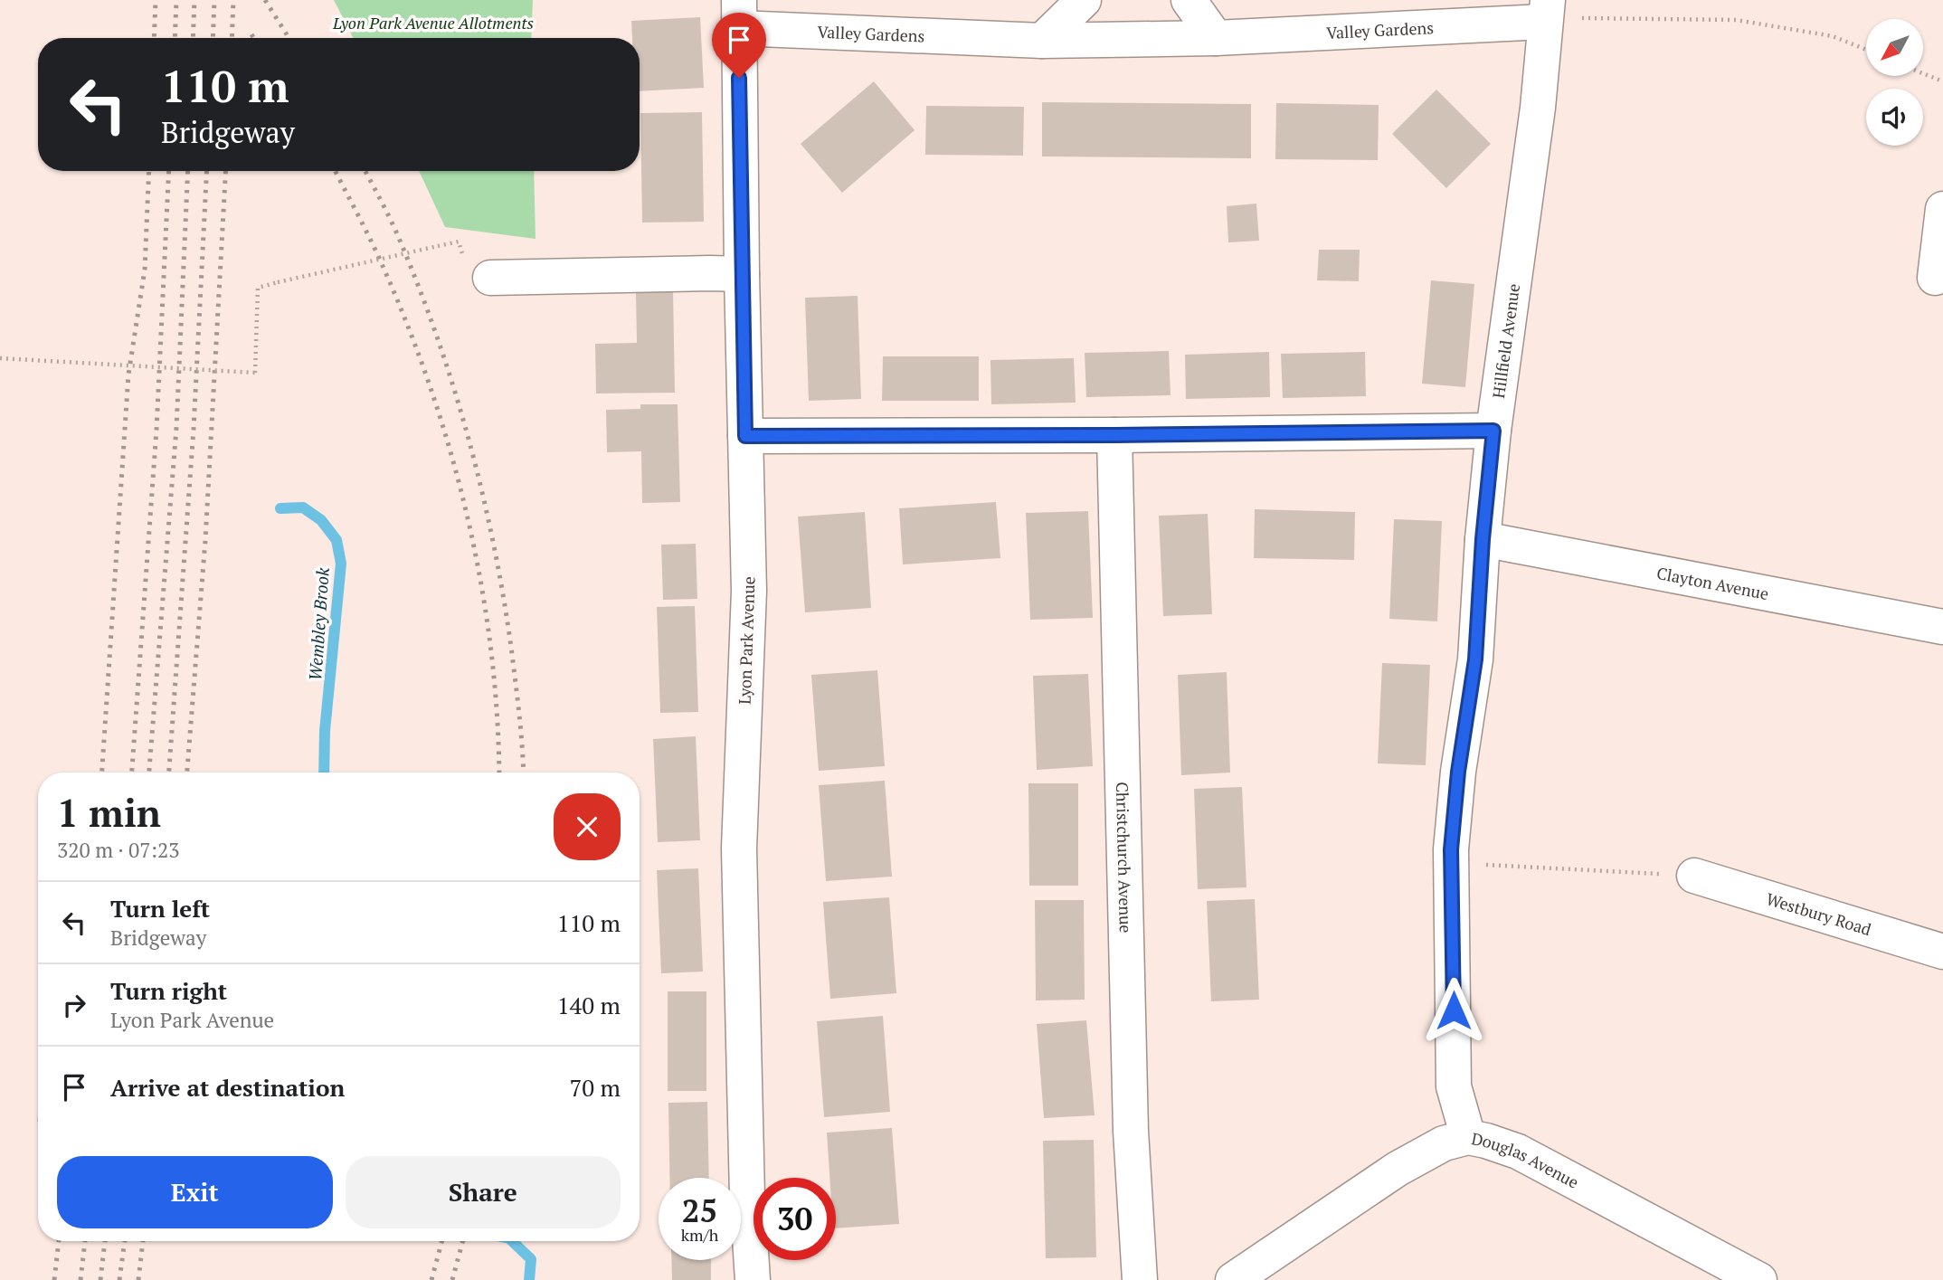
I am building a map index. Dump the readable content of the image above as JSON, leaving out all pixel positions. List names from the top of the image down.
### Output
{
  "streets": {
    "street": [
      "Valley Gardens",
      "Hillfield Avenue",
      "Clayton Avenue",
      "Lyon Park Avenue",
      "Christchurch Avenue",
      "Westbury Road",
      "Douglas Avenue"
    ]
  },
  "crossings": [
    ["Valley Gardens", "Hillfield Avenue"],
    ["Valley Gardens", "Lyon Park Avenue"],
    ["Hillfield Avenue", "Clayton Avenue"],
    ["Hillfield Avenue", "Douglas Avenue"]
  ],
  "water": ["Wembley Brook"],
  "parks": ["Lyon Park Avenue Allotments"],
  "north": "bottom left",
  "page": {
    "turn": ["110 m", "Bridgeway"],
    "heading": ["1 min", "320 m · 07:23"],
    "list": [
      {
        "name": "Turn left",
        "note": "Bridgeway",
        "value": "110 m"
      },
      {
        "name": "Turn right",
        "note": "Lyon Park Avenue",
        "value": "140 m"
      },
      {
        "name": "Arrive at destination",
        "value": "70 m"
      }
    ],
    "buttons": ["Exit", "Share"],
    "speed": "25 km/h",
    "limit": "30"
  }
}
